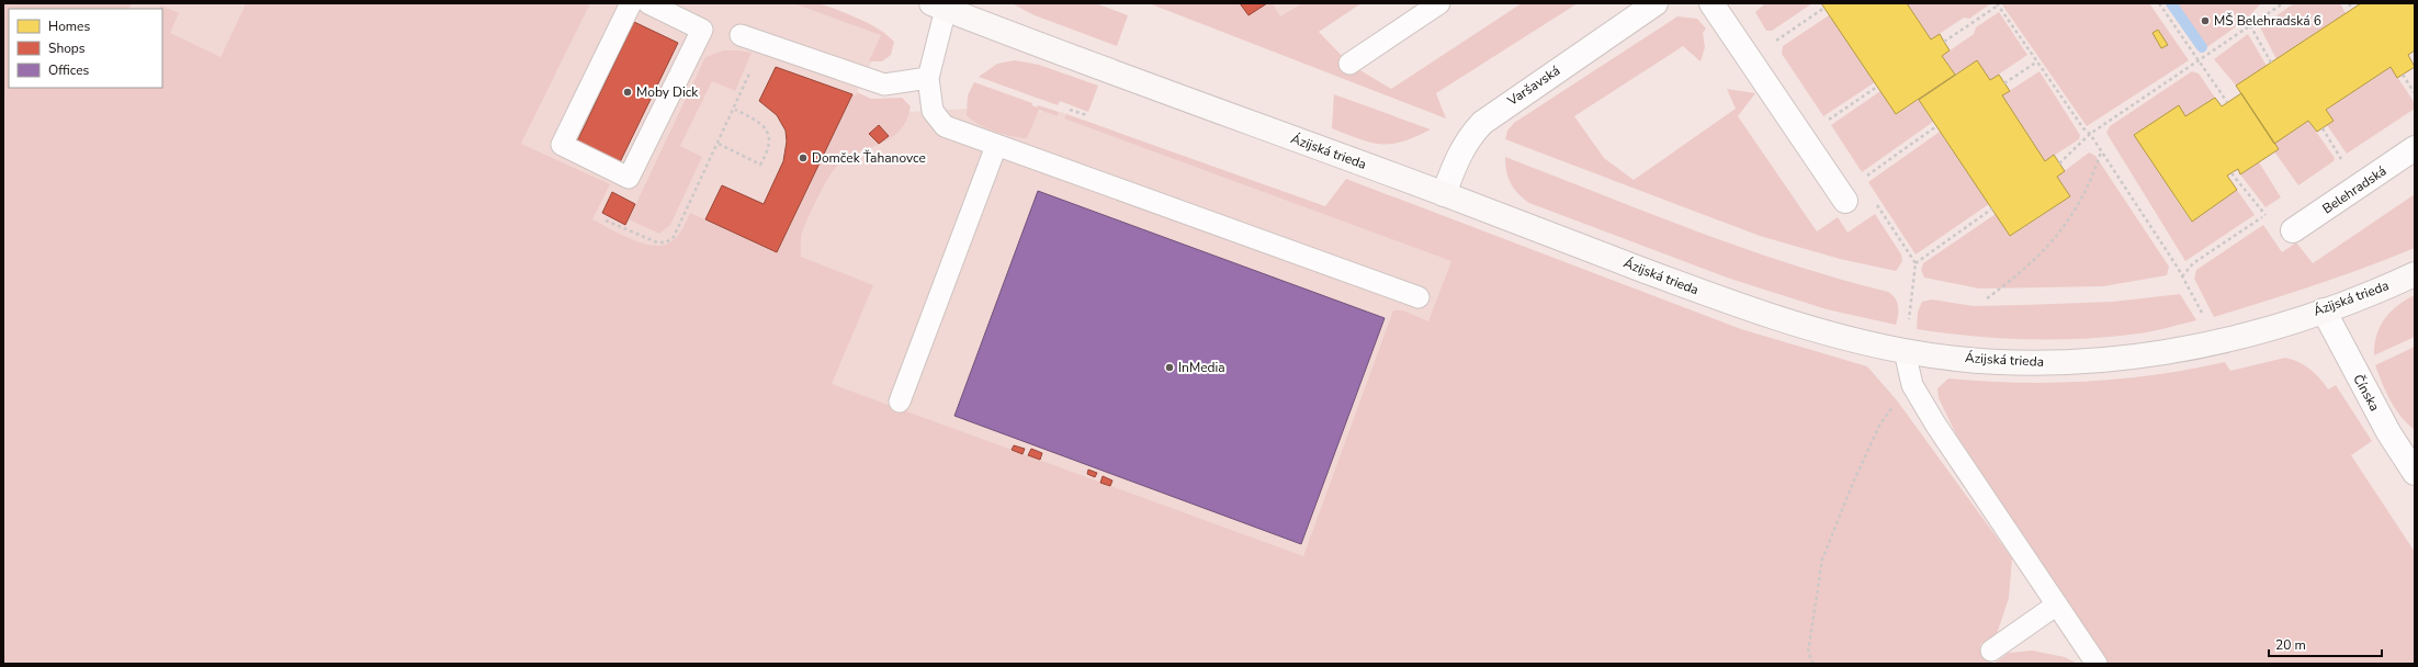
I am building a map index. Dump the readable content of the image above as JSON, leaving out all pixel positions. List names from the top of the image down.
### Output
{
  "streets": {
    "street": [
      "Varšavská",
      "Ázijská trieda",
      "Belehradská",
      "Čínska"
    ]
  },
  "crossings": [
    ["Varšavská", "Ázijská trieda"],
    ["Ázijská trieda", "Čínska"]
  ],
  "places": [
    "MŠ Belehradská 6",
    "Moby Dick",
    "Domček Ťahanovce",
    "InMedia"
  ],
  "legend": ["Homes", "Shops", "Offices"],
  "scale_bar": "20 m"
}
